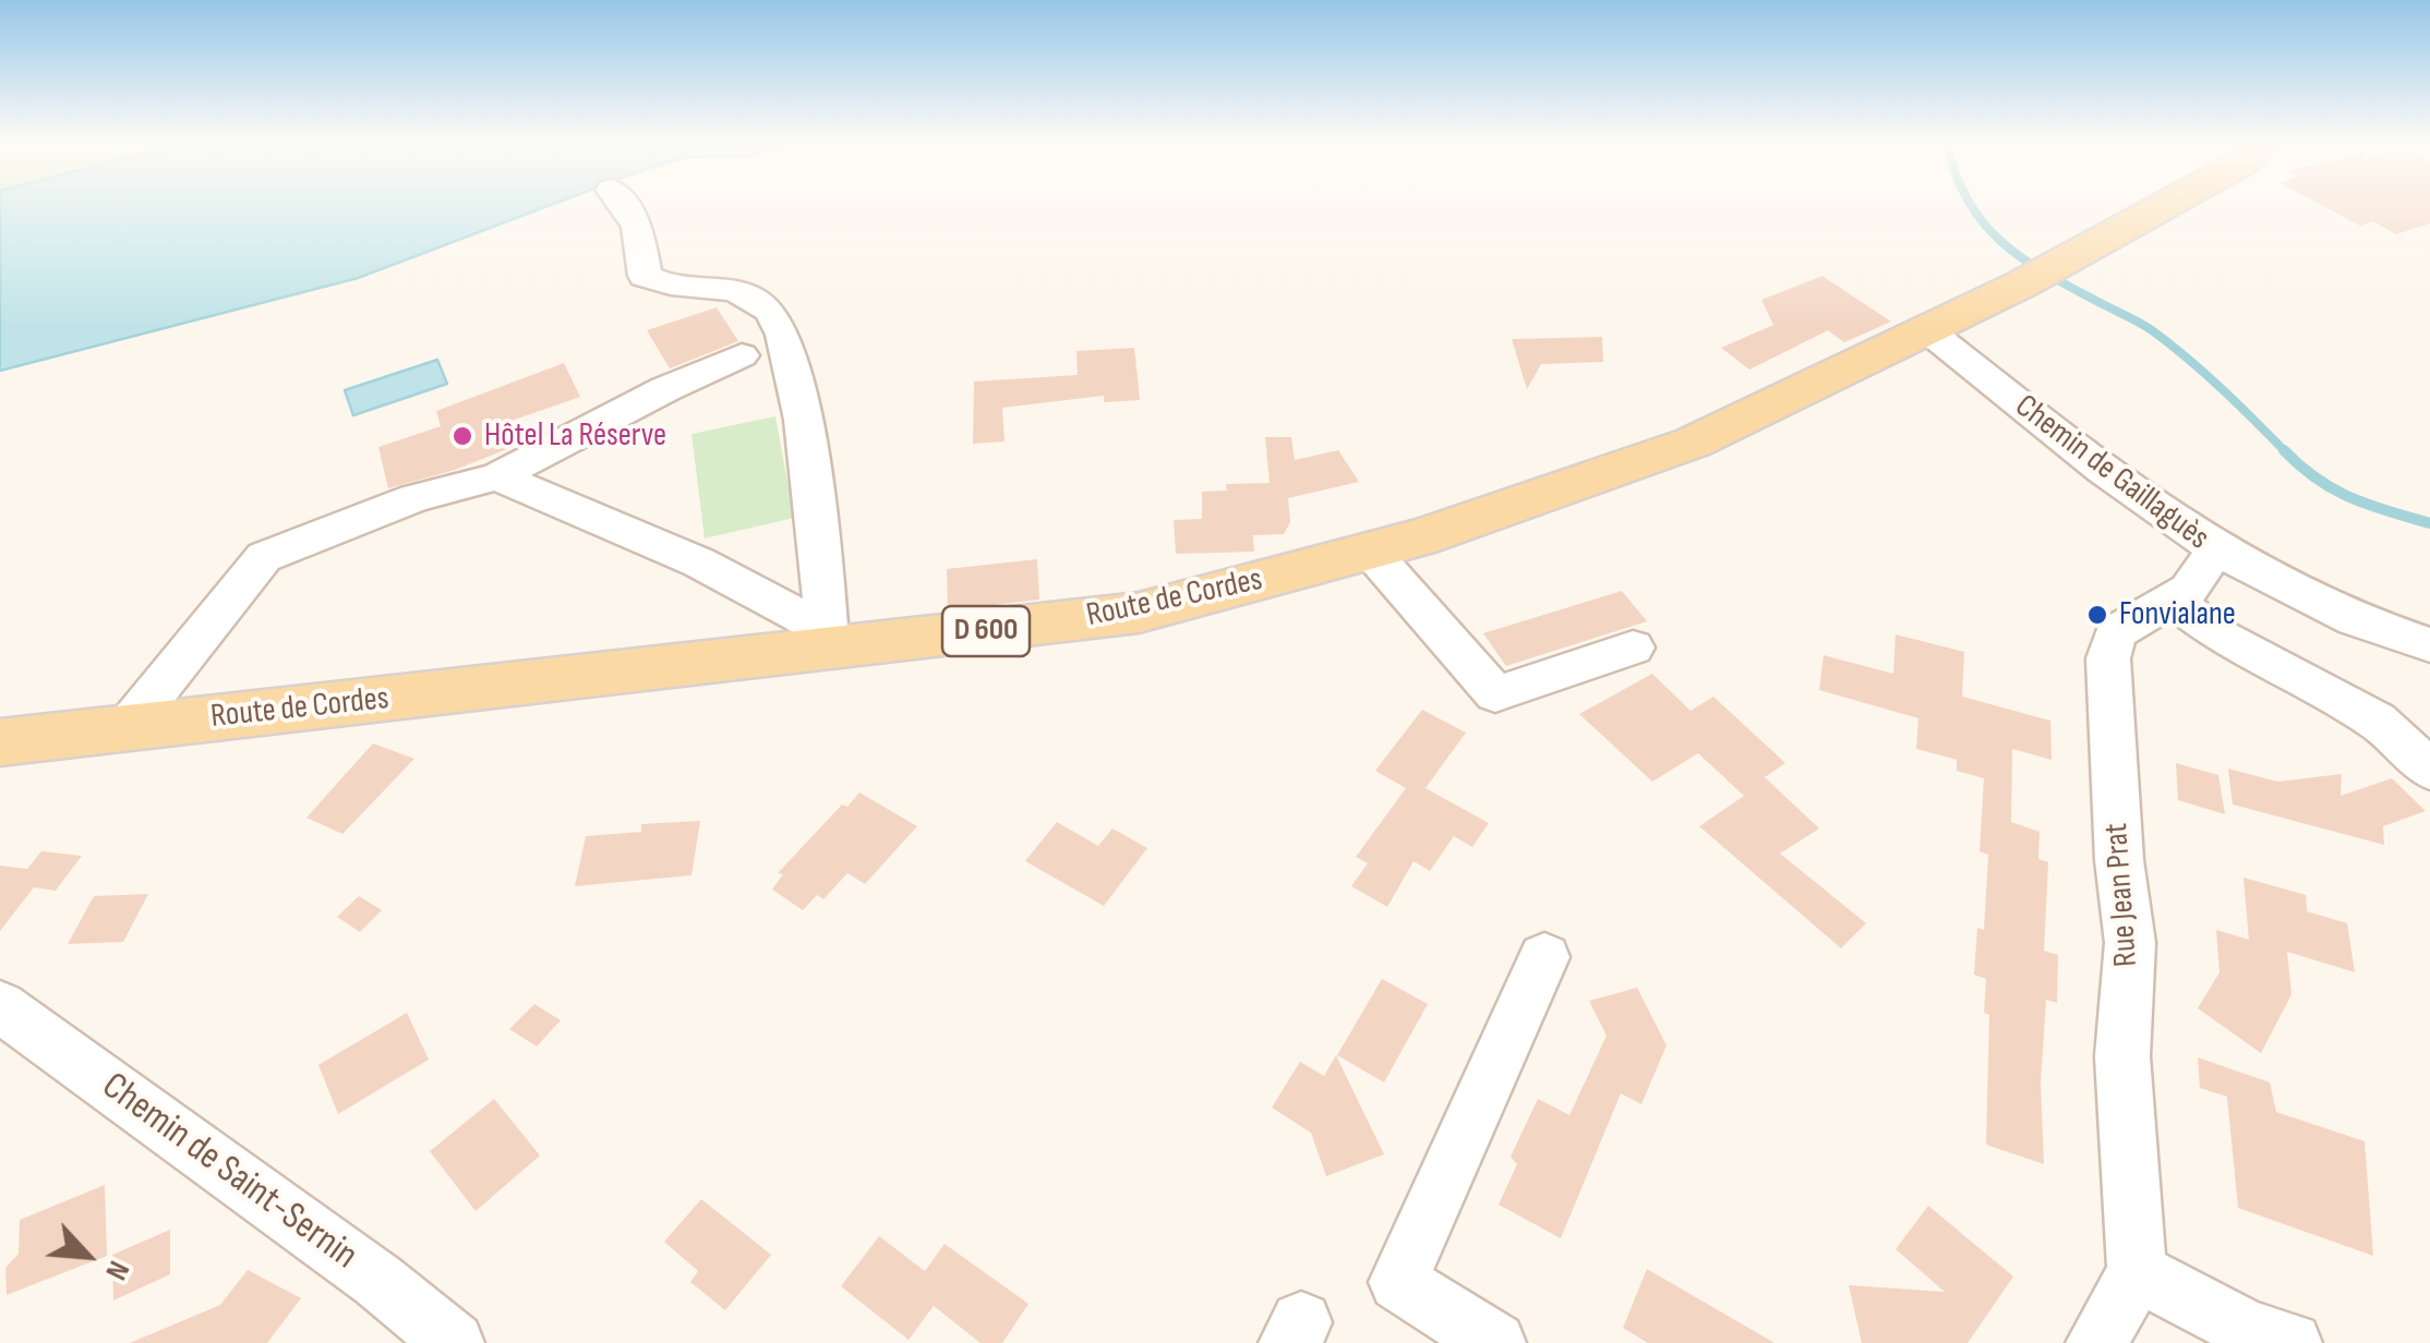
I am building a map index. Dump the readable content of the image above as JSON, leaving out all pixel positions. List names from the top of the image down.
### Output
{
  "streets": {
    "main road": ["Route de Cordes", "D 600"],
    "street": ["Chemin de Gaillaguès", "Rue Jean Prat", "Chemin de Saint-Sernin"]
  },
  "crossings": [
    ["Chemin de Gaillaguès", "Route de Cordes"],
    ["Chemin de Gaillaguès", "Rue Jean Prat"]
  ],
  "places": ["Hôtel La Réserve", "Fonvialane"],
  "north": "bottom right"
}
